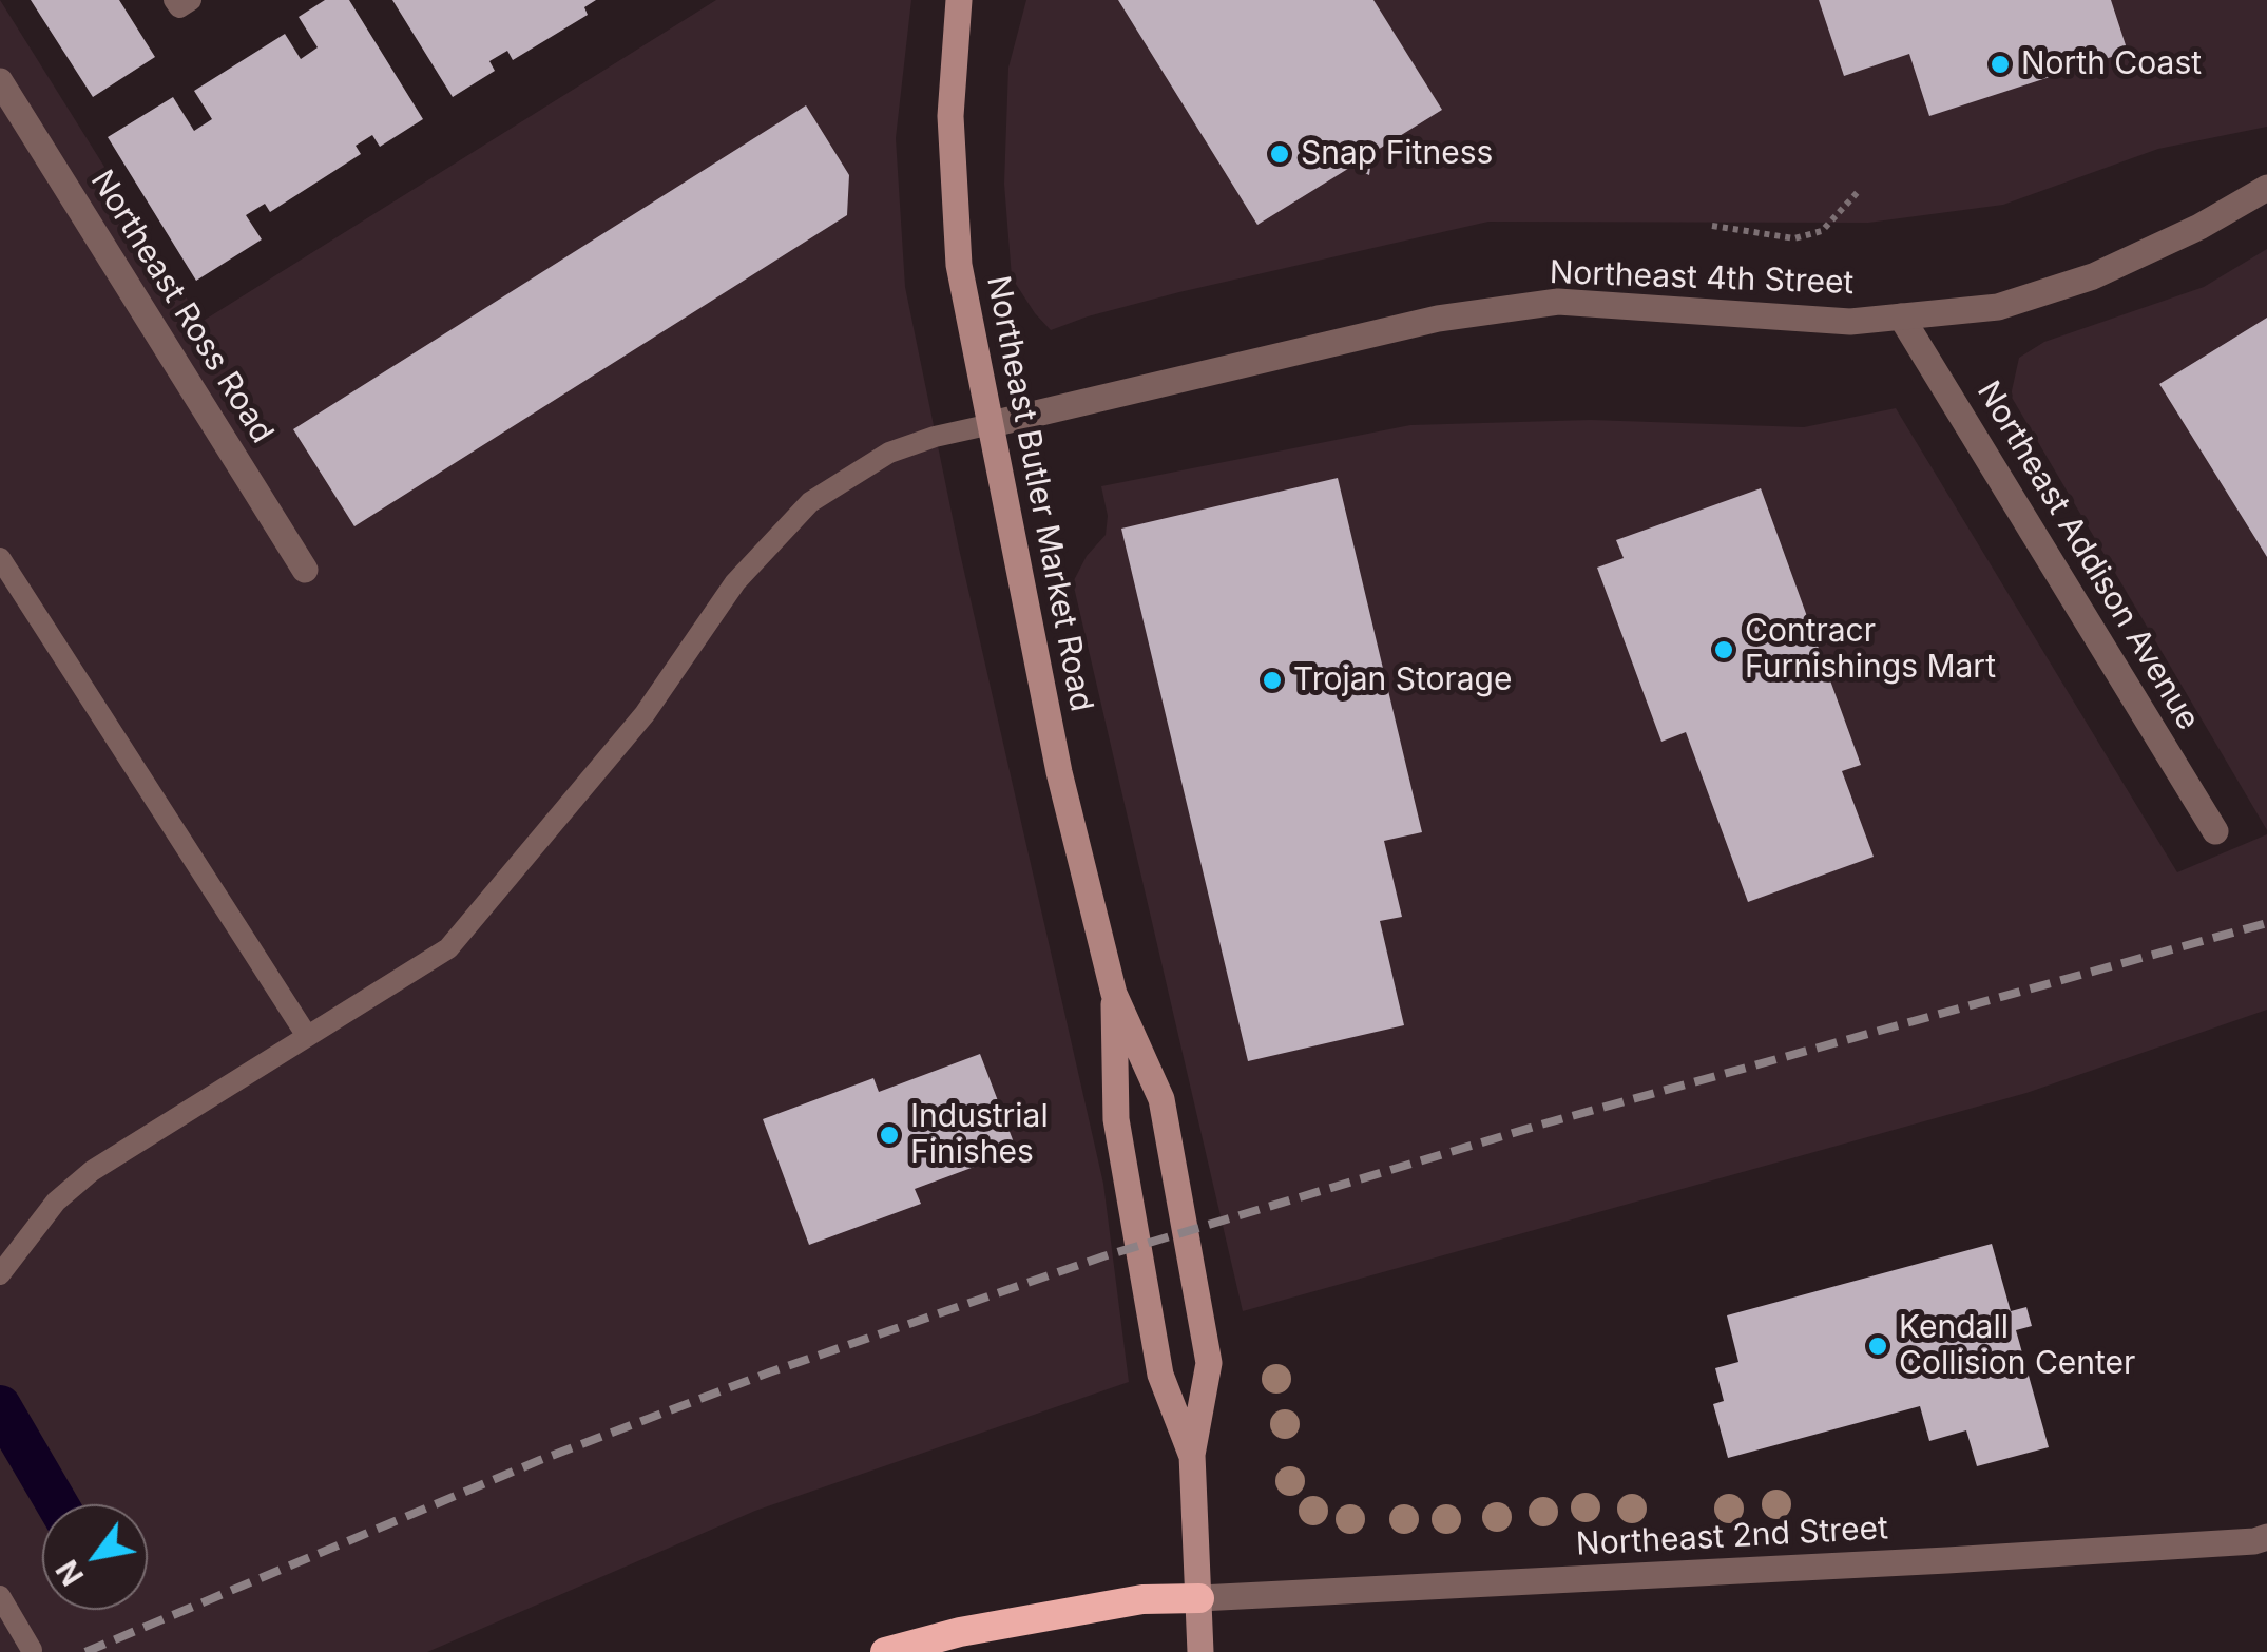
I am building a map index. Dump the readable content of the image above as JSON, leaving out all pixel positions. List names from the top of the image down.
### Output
{
  "streets": {
    "main road": ["Northeast Butler Market Road"],
    "street": [
      "Northeast 4th Street",
      "Northeast Ross Road",
      "Northeast Addison Avenue",
      "Northeast 2nd Street"
    ]
  },
  "crossings": [
    ["Northeast 4th Street", "Northeast Butler Market Road"],
    ["Northeast 4th Street", "Northeast Addison Avenue"],
    ["Northeast Butler Market Road", "Northeast 2nd Street"]
  ],
  "places": [
    "North Coast",
    "Snap Fitness",
    "Contracr Furnishings Mart",
    "Trojan Storage",
    "Industrial Finishes",
    "Kendall Collision Center"
  ],
  "north": "bottom left"
}
